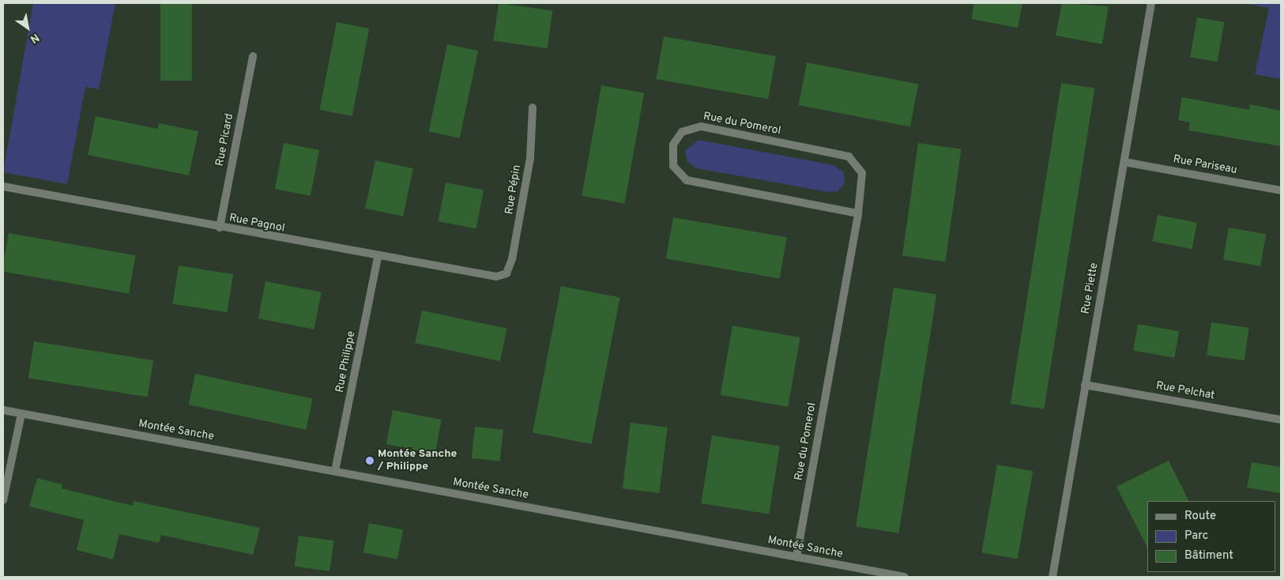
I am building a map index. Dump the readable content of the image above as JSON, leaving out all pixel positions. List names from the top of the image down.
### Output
{
  "streets": {
    "street": [
      "Rue du Pomerol",
      "Rue Picard",
      "Rue Pariseau",
      "Rue Pépin",
      "Rue Pagnol",
      "Rue Piette",
      "Rue Philippe",
      "Rue Pelchat",
      "Montée Sanche"
    ]
  },
  "crossings": [
    ["Rue du Pomerol", "Montée Sanche"],
    ["Rue Picard", "Rue Pagnol"],
    ["Rue Pariseau", "Rue Piette"],
    ["Rue Pépin", "Rue Pagnol"],
    ["Rue Pagnol", "Rue Philippe"],
    ["Rue Piette", "Rue Pelchat"],
    ["Rue Philippe", "Montée Sanche"]
  ],
  "places": ["Montée Sanche / Philippe"],
  "legend": ["Route", "Parc", "Bâtiment"],
  "north": "bottom right"
}
